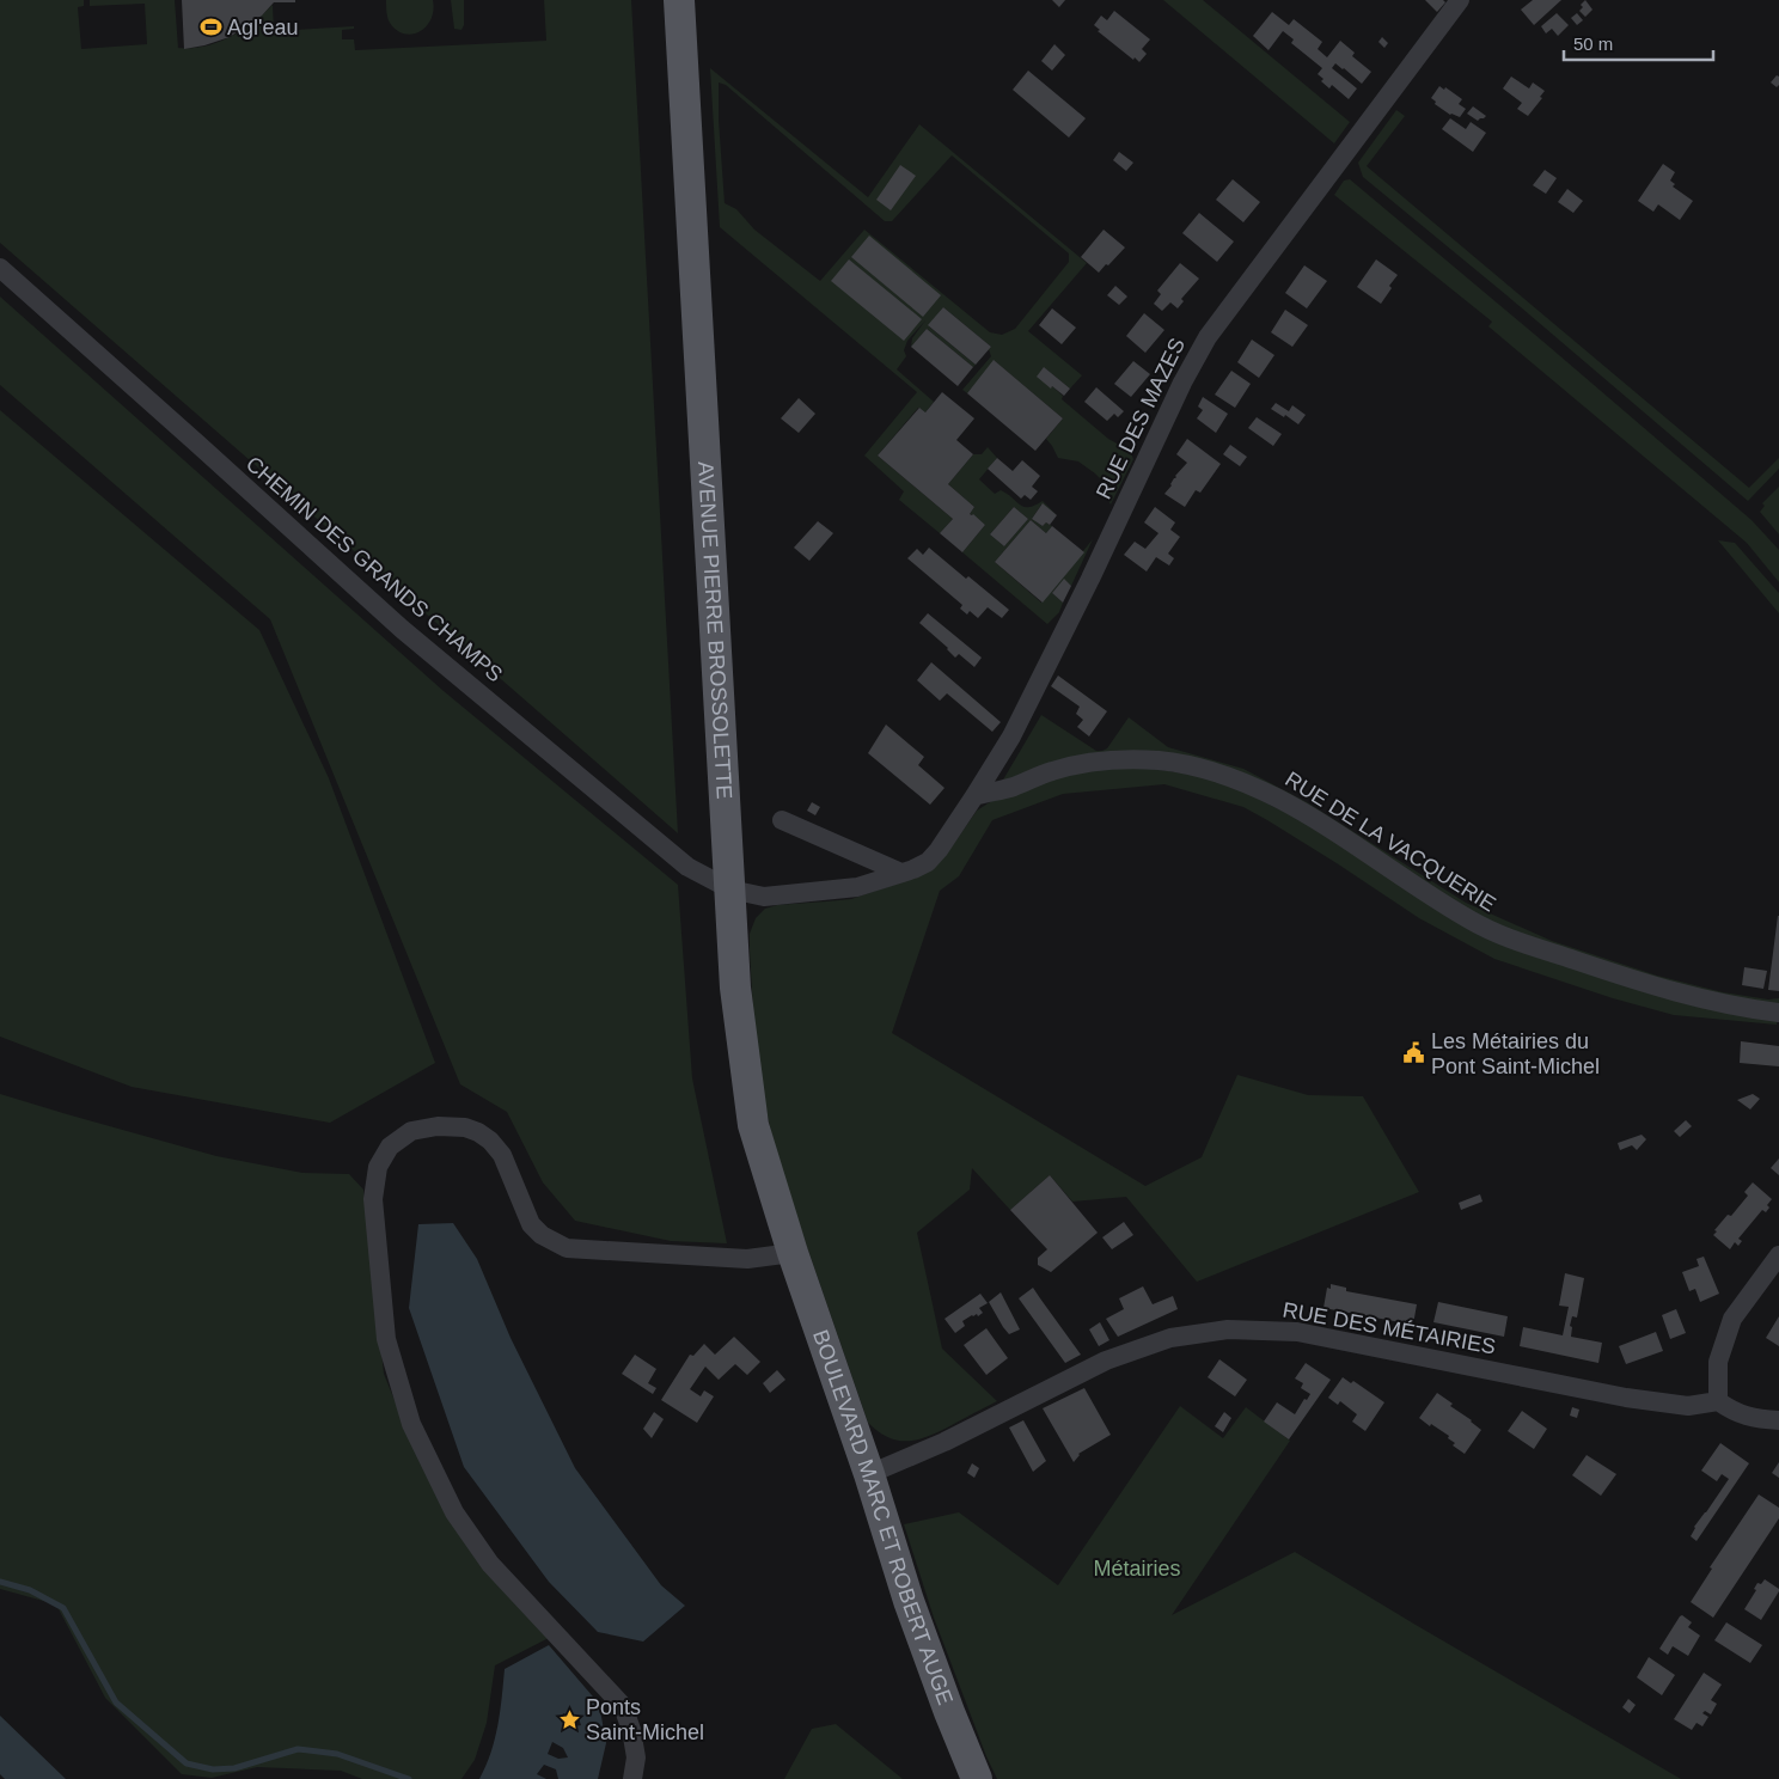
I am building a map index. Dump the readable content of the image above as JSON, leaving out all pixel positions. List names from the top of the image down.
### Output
{
  "streets": {
    "main road": ["AVENUE PIERRE BROSSOLETTE", "BOULEVARD MARC ET ROBERT AUGE"],
    "street": [
      "RUE DES MAZES",
      "CHEMIN DES GRANDS CHAMPS",
      "RUE DE LA VACQUERIE",
      "RUE DES MÉTAIRIES"
    ]
  },
  "crossings": [
    ["RUE DES MAZES", "CHEMIN DES GRANDS CHAMPS"],
    ["RUE DES MAZES", "AVENUE PIERRE BROSSOLETTE"],
    ["RUE DES MAZES", "RUE DE LA VACQUERIE"],
    ["CHEMIN DES GRANDS CHAMPS", "AVENUE PIERRE BROSSOLETTE"],
    ["AVENUE PIERRE BROSSOLETTE", "BOULEVARD MARC ET ROBERT AUGE"],
    ["RUE DES MÉTAIRIES", "BOULEVARD MARC ET ROBERT AUGE"]
  ],
  "parks": ["Métairies"],
  "places": {
    "sports": ["Agl'eau"],
    "public building": ["Les Métairies du Pont Saint-Michel"],
    "place": ["Ponts Saint-Michel"]
  },
  "scale_bar": "50 m"
}
